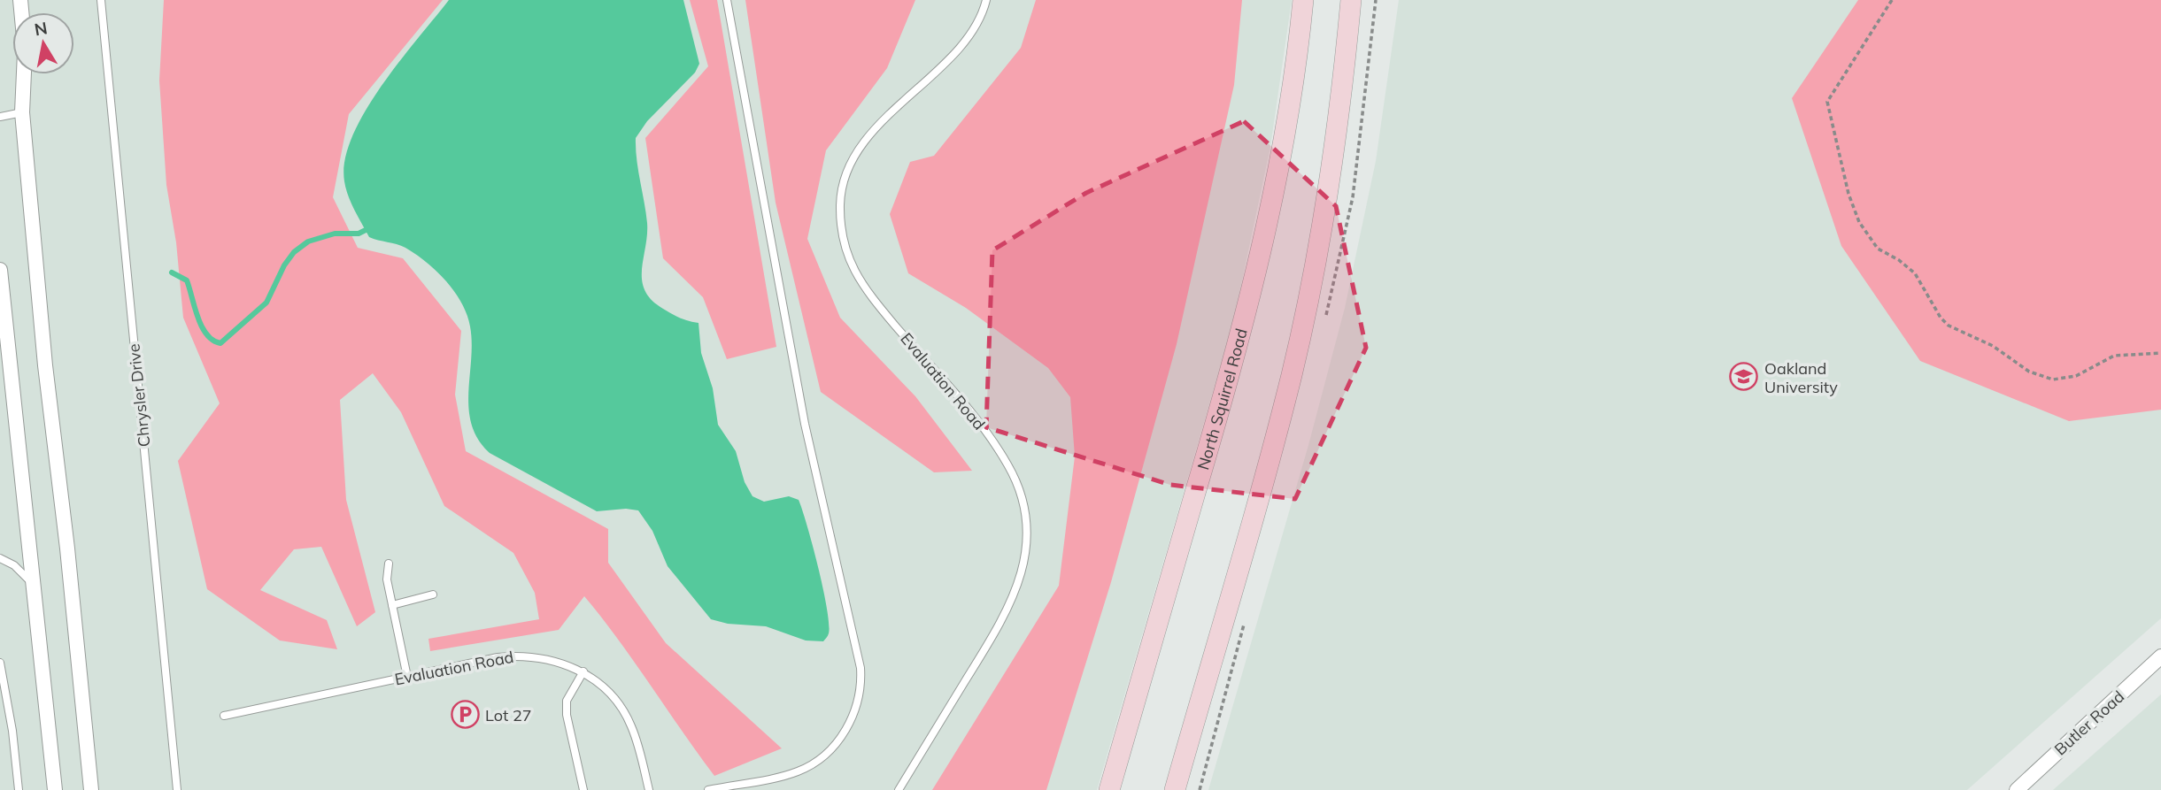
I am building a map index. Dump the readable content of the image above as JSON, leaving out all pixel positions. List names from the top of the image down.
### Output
{
  "streets": {
    "main road": ["North Squirrel Road"],
    "street": ["Butler Road"],
    "lane": ["Evaluation Road", "Chrysler Drive"]
  },
  "places": {
    "school or university": ["Oakland University"],
    "parking": ["Lot 27"]
  },
  "north": "top"
}
